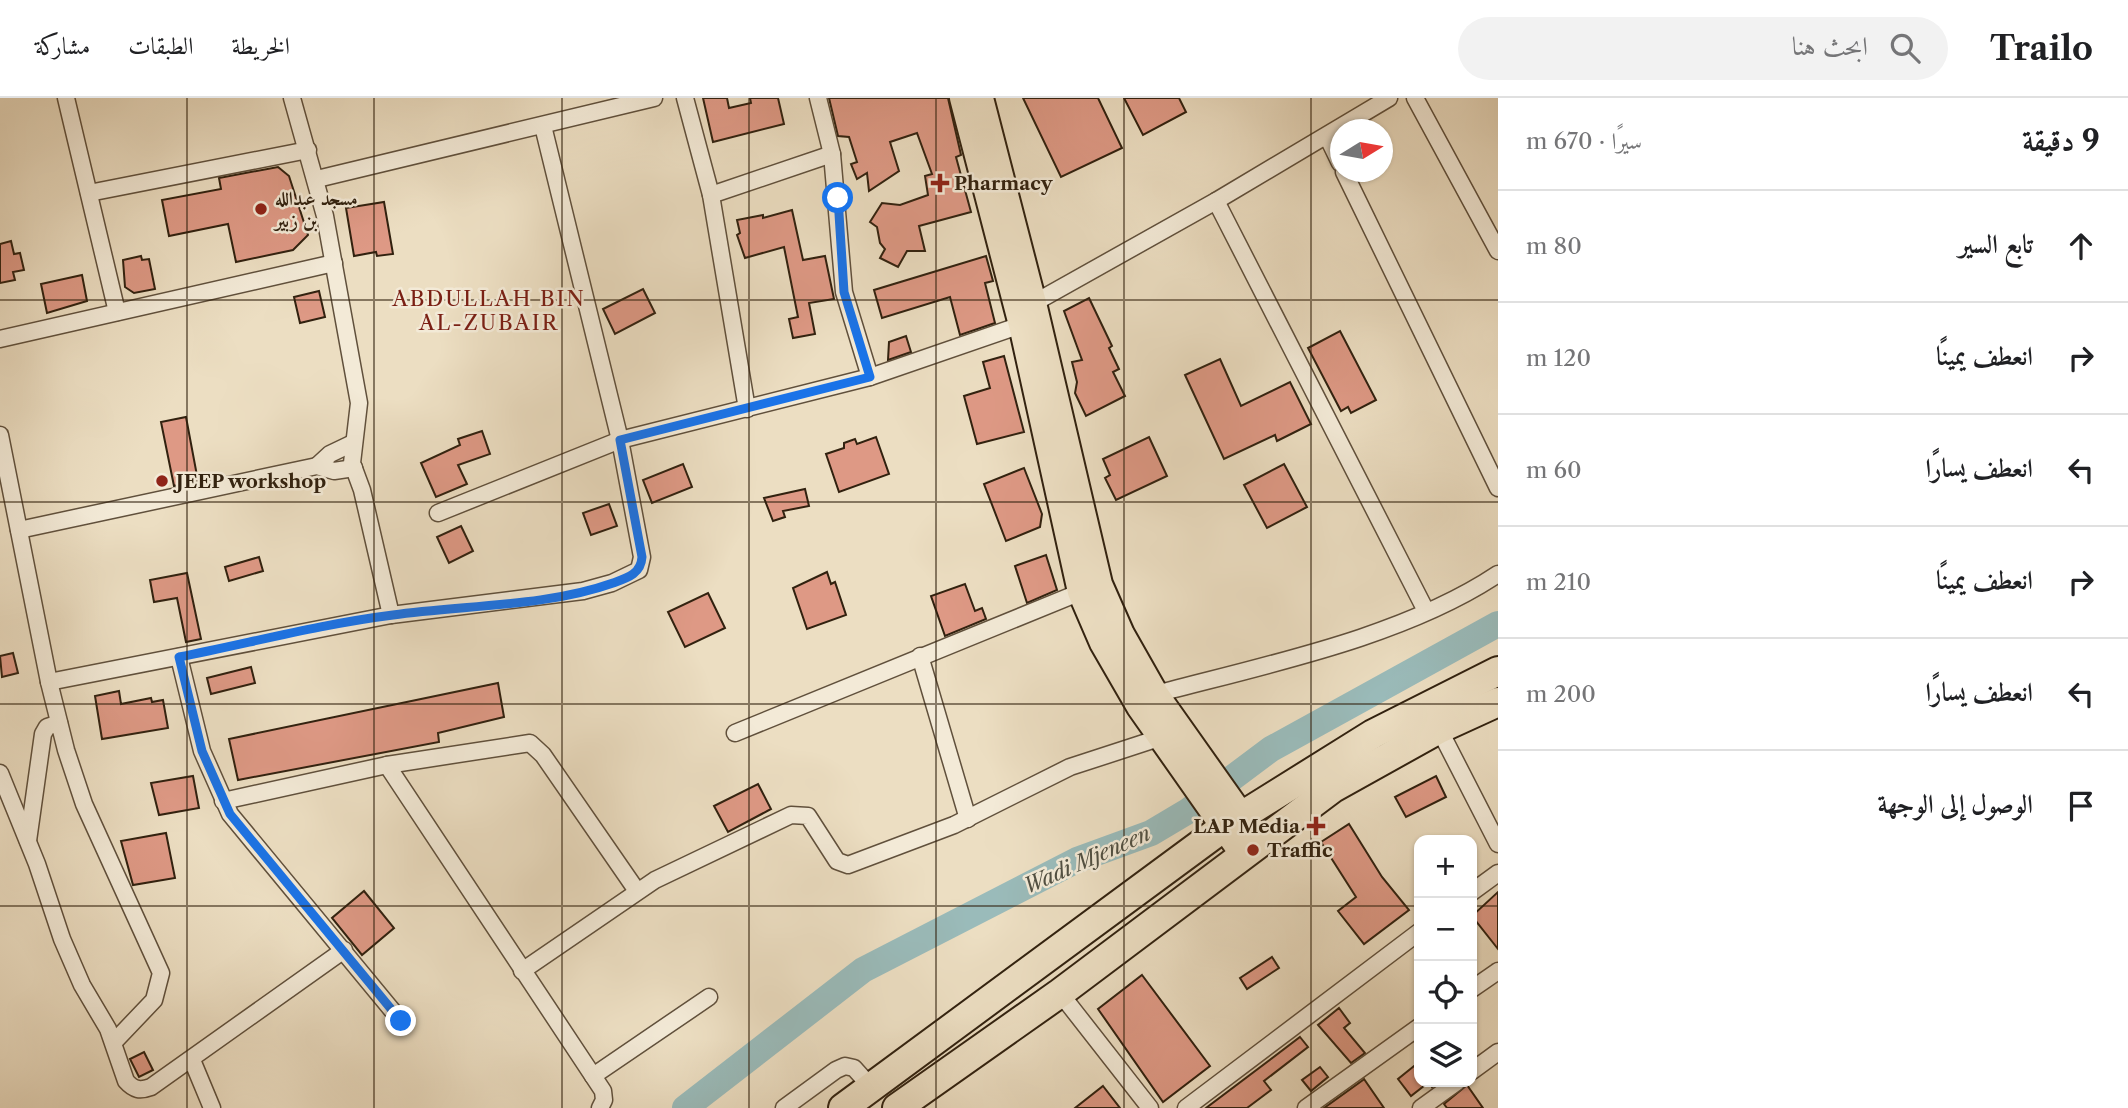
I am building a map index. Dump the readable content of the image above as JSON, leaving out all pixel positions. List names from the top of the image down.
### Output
{
  "districts": ["ABDULLAH BIN AL-ZUBAIR"],
  "water": ["Wadi Mjeneen"],
  "places": {
    "health": ["Pharmacy", "LAP Media"],
    "other": ["مسجد عبدالله بن زبير", "JEEP workshop", "Traffic"]
  },
  "north": "right",
  "page": {
    "header": "Trailo",
    "search": "ابحث هنا",
    "nav": ["الخريطة", "الطبقات", "مشاركة"],
    "heading": ["9 دقيقة", "سيرًا · 670 m"],
    "list": [
      ["تابع السير", "80 m"],
      ["انعطف يمينًا", "120 m"],
      ["انعطف يسارًا", "60 m"],
      ["انعطف يمينًا", "210 m"],
      ["انعطف يسارًا", "200 m"],
      "الوصول إلى الوجهة"
    ],
    "map_buttons": ["+", "−"]
  }
}
